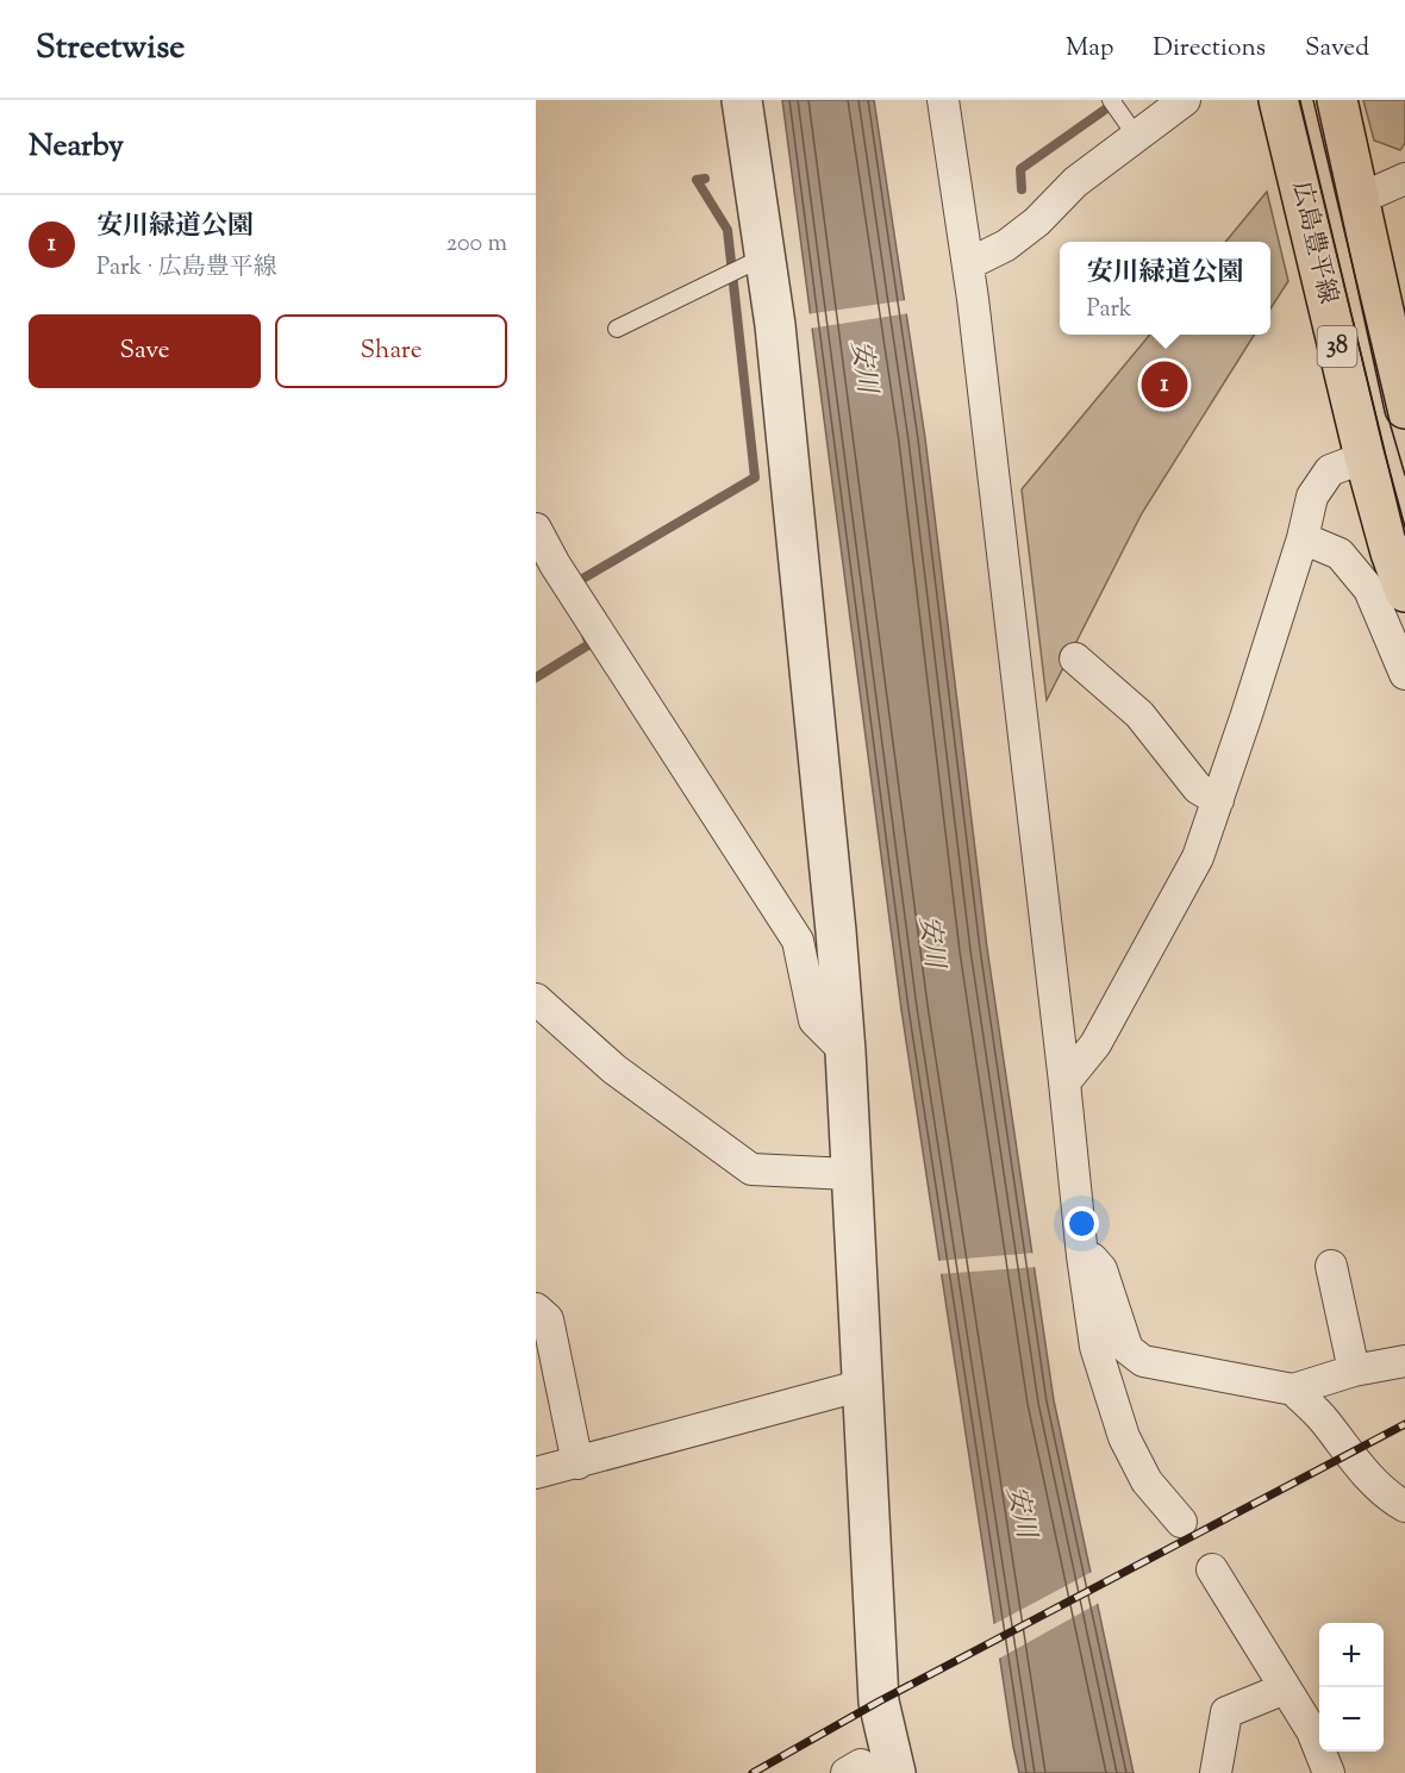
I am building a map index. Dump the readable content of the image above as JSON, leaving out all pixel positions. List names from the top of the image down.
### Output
{
  "streets": {
    "main road": ["広島豊平線", "38"]
  },
  "water": ["安川"],
  "page": {
    "header": "Streetwise",
    "nav": ["Map", "Directions", "Saved"],
    "heading": "Nearby",
    "list": [
      {
        "mark": "1",
        "name": "安川緑道公園",
        "note": "Park · 広島豊平線",
        "value": "200 m"
      }
    ],
    "popup": ["安川緑道公園", "Park"],
    "buttons": ["Save", "Share"],
    "pins": "1",
    "map_buttons": ["+", "−"]
  }
}
